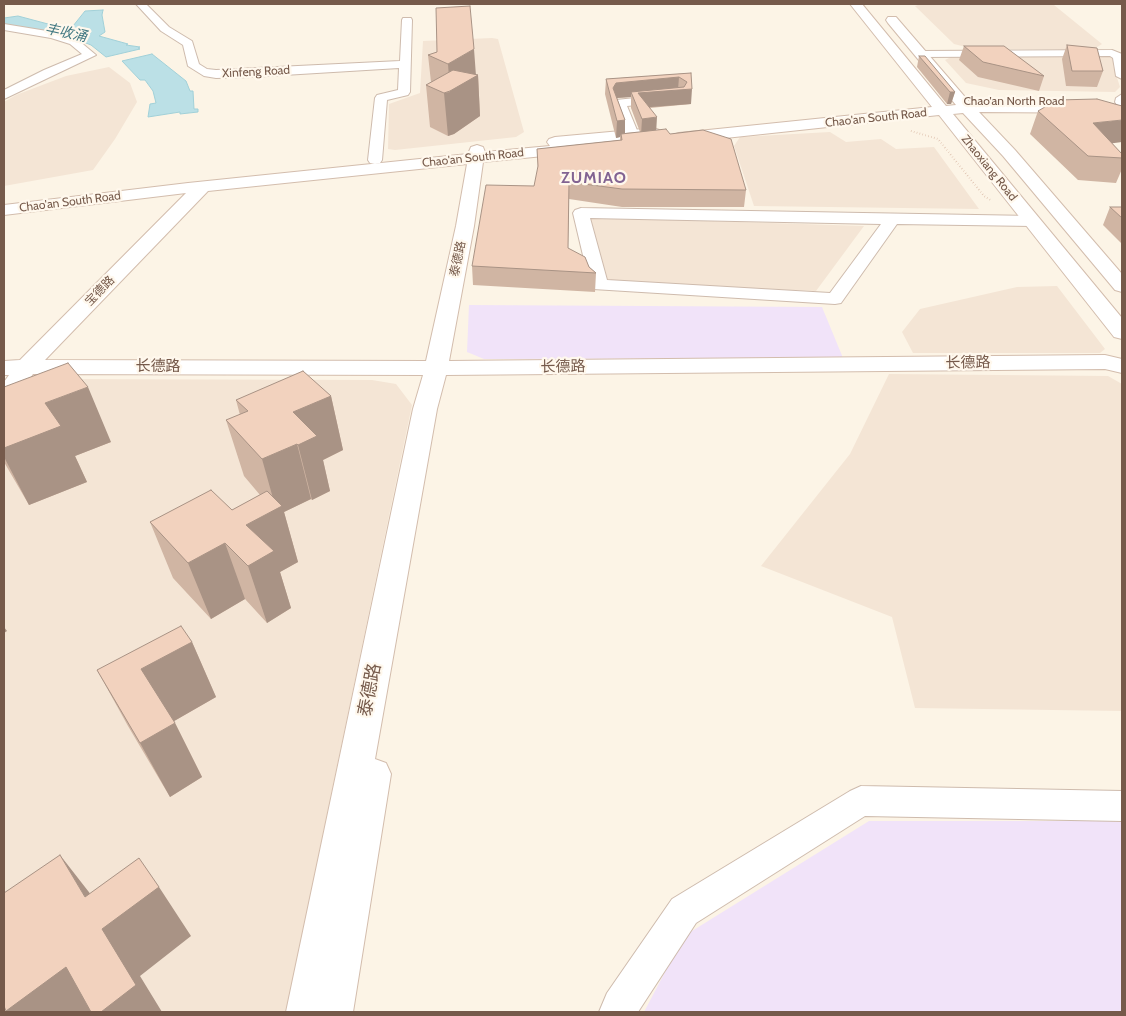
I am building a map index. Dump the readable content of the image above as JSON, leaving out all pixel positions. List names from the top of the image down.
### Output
{
  "streets": {
    "main road": [
      "Chao'an North Road",
      "Chao'an South Road",
      "Zhaoxiang Road",
      "泰德路",
      "宝德路",
      "长德路"
    ],
    "street": ["Xinfeng Road"]
  },
  "crossings": [
    ["Chao'an North Road", "Chao'an South Road"],
    ["Chao'an North Road", "Zhaoxiang Road"],
    ["Chao'an South Road", "Zhaoxiang Road"],
    ["Chao'an South Road", "泰德路"],
    ["Chao'an South Road", "宝德路"],
    ["泰德路", "长德路"],
    ["宝德路", "长德路"]
  ],
  "districts": ["ZUMIAO"],
  "water": ["丰收涌"]
}
